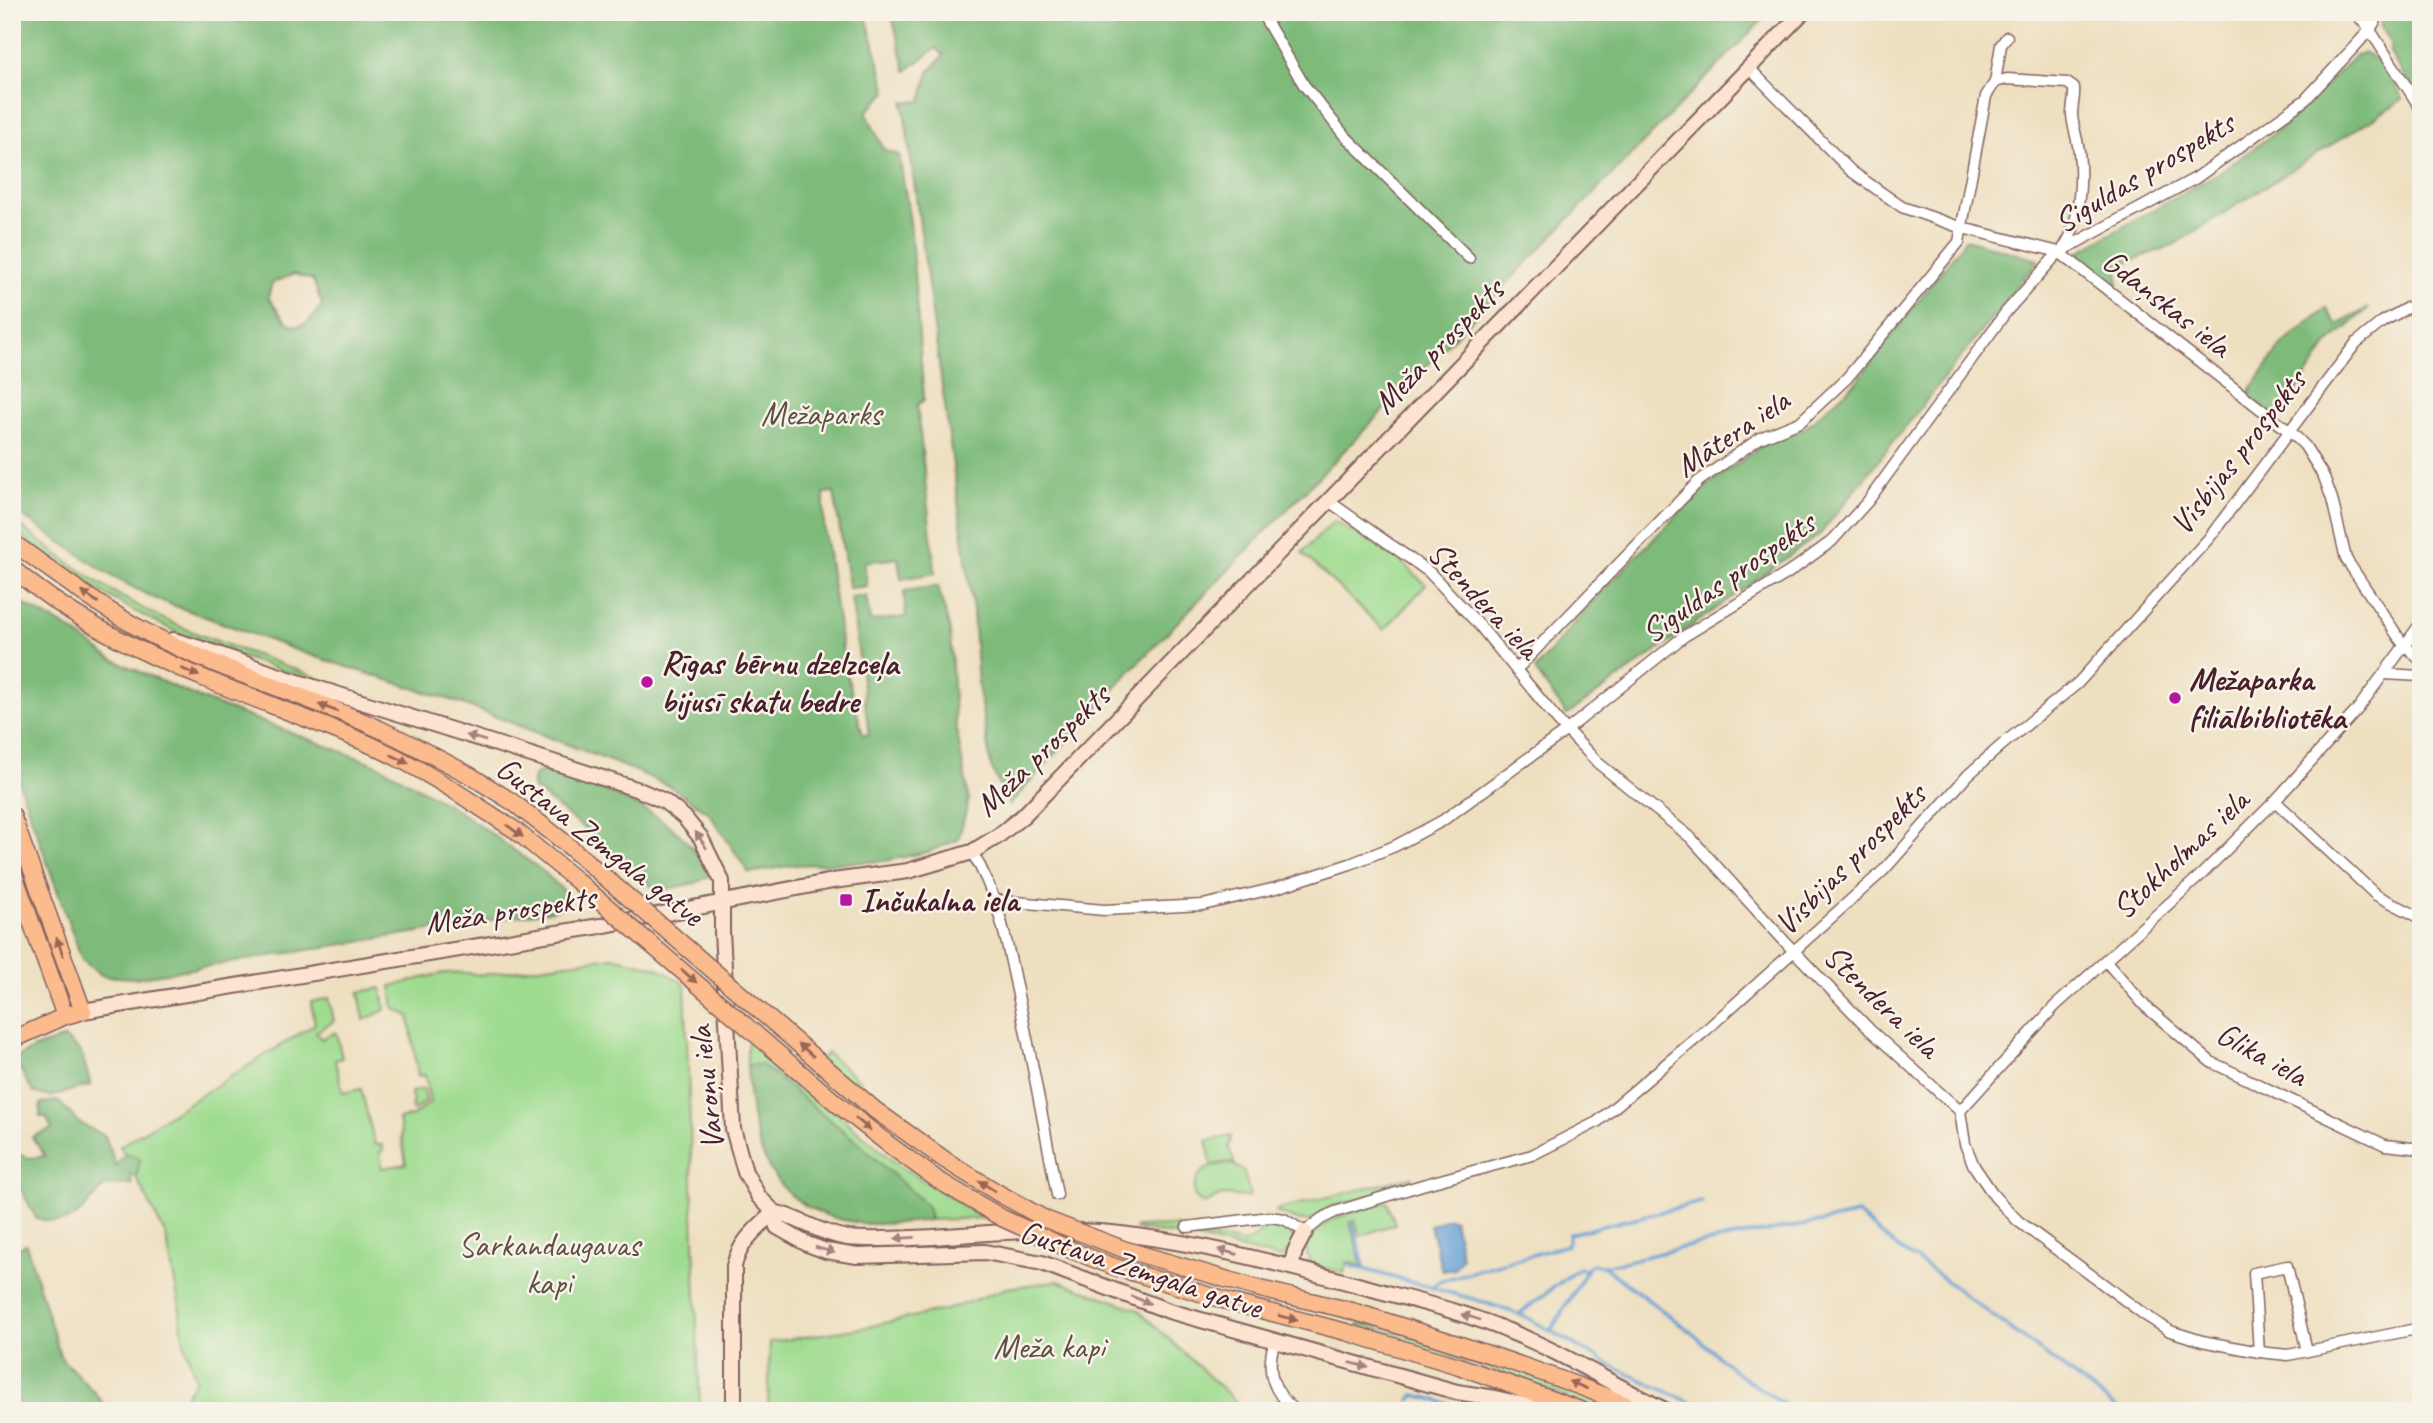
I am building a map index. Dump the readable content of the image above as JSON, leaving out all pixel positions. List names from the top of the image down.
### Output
{
  "streets": {
    "main road": ["Meža prospekts", "Gustava Zemgala gatve"],
    "street": [
      "Siguldas prospekts",
      "Gdaņskas iela",
      "Mātera iela",
      "Visbijas prospekts",
      "Stendera iela",
      "Stokholmas iela",
      "Glika iela",
      "Varoņu iela"
    ]
  },
  "crossings": [
    ["Siguldas prospekts", "Gdaņskas iela"],
    ["Siguldas prospekts", "Stendera iela"],
    ["Gdaņskas iela", "Meža prospekts"],
    ["Gdaņskas iela", "Mātera iela"],
    ["Gdaņskas iela", "Visbijas prospekts"],
    ["Gdaņskas iela", "Stokholmas iela"],
    ["Meža prospekts", "Stendera iela"],
    ["Meža prospekts", "Varoņu iela"],
    ["Mātera iela", "Stendera iela"],
    ["Visbijas prospekts", "Stendera iela"],
    ["Stendera iela", "Stokholmas iela"],
    ["Gustava Zemgala gatve", "Varoņu iela"],
    ["Stokholmas iela", "Glika iela"]
  ],
  "one_way": ["Varoņu iela"],
  "parks": ["Mežaparks", "Sarkandaugavas kapi", "Meža kapi"],
  "places": {
    "other": ["Rīgas bērnu dzelzceļa bijusī skatu bedre", "Mežaparka filiālbibliotēka"],
    "transit": ["Inčukalna iela"]
  }
}
